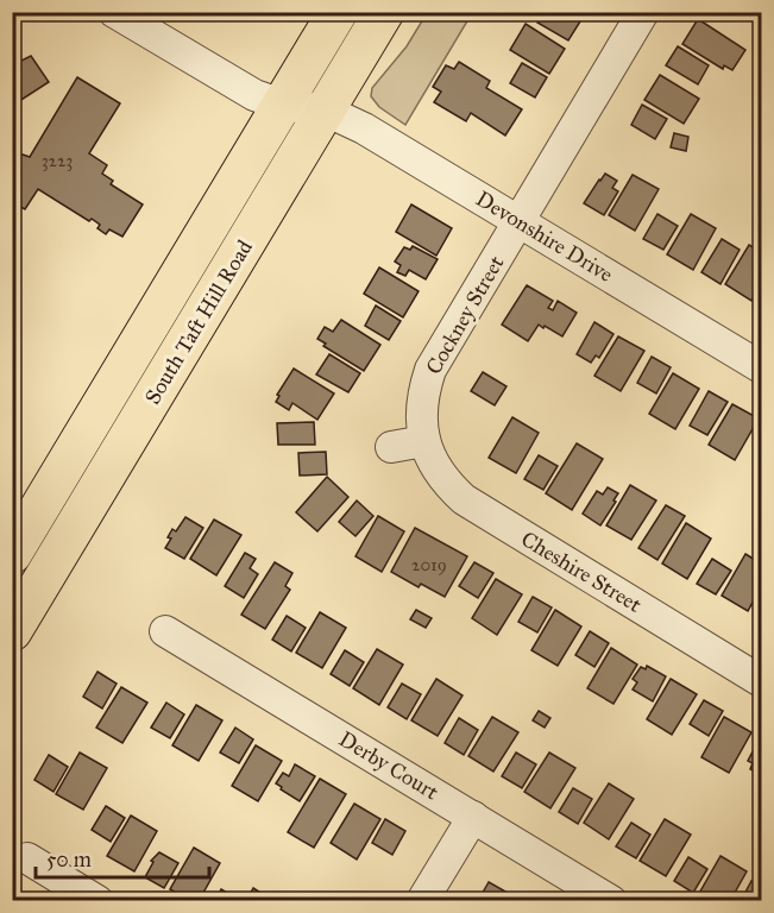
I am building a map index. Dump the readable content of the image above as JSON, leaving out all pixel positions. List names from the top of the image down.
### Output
{
  "streets": {
    "main road": ["South Taft Hill Road"],
    "street": [
      "Devonshire Drive",
      "Cockney Street",
      "Cheshire Street",
      "Derby Court"
    ]
  },
  "crossings": [
    ["Devonshire Drive", "Cockney Street"],
    ["Devonshire Drive", "South Taft Hill Road"],
    ["Cockney Street", "Cheshire Street"]
  ],
  "house_numbers": ["3223", "2019"],
  "scale_bar": "50 m"
}
